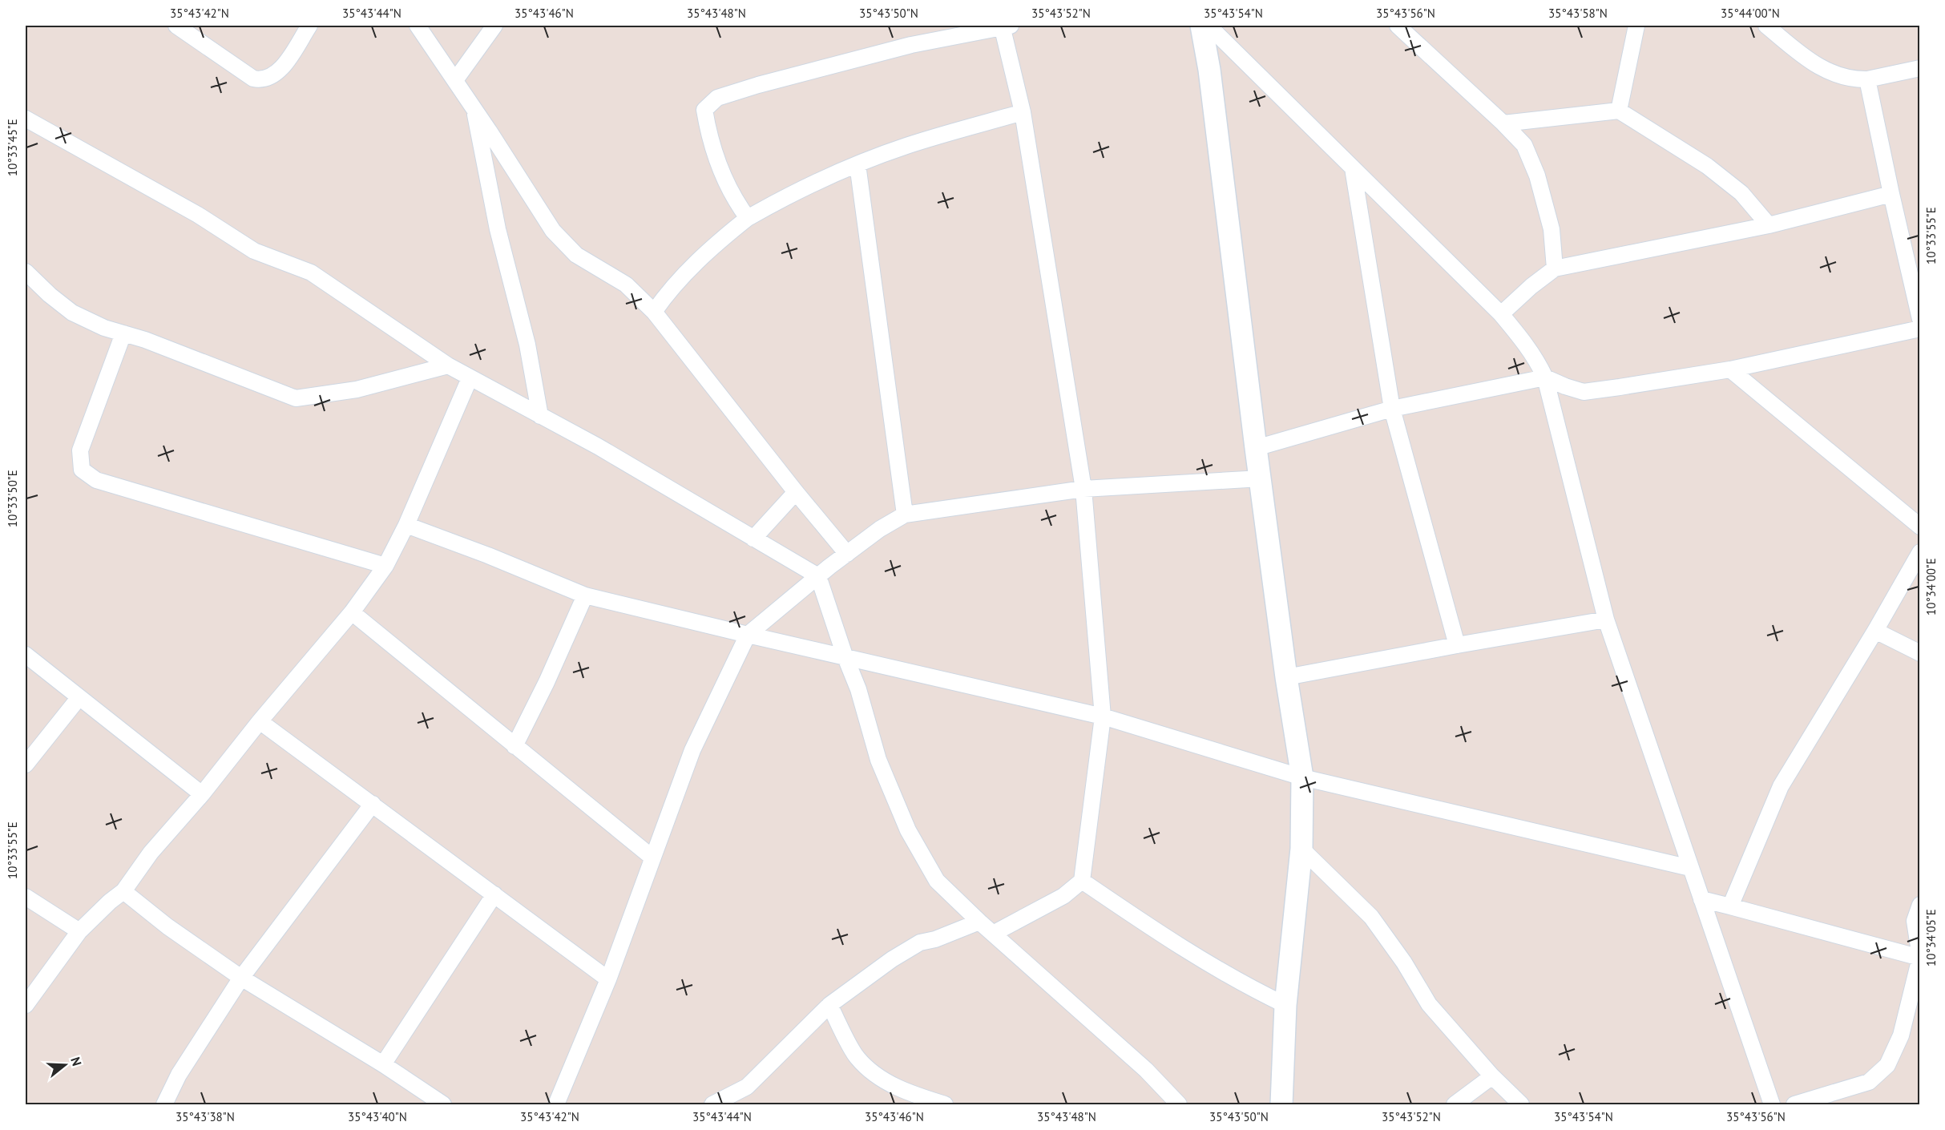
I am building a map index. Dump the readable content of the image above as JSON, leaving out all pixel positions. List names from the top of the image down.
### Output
{
  "north": "right",
  "coordinates": [
    "35°43'42\"N",
    "35°43'44\"N",
    "35°43'46\"N",
    "35°43'48\"N",
    "35°43'50\"N",
    "35°43'52\"N",
    "35°43'54\"N",
    "35°43'56\"N",
    "35°43'58\"N",
    "35°44'00\"N",
    "10°33'45\"E",
    "10°33'55\"E",
    "10°33'50\"E",
    "10°34'00\"E",
    "10°34'05\"E",
    "35°43'38\"N",
    "35°43'40\"N"
  ]
}
